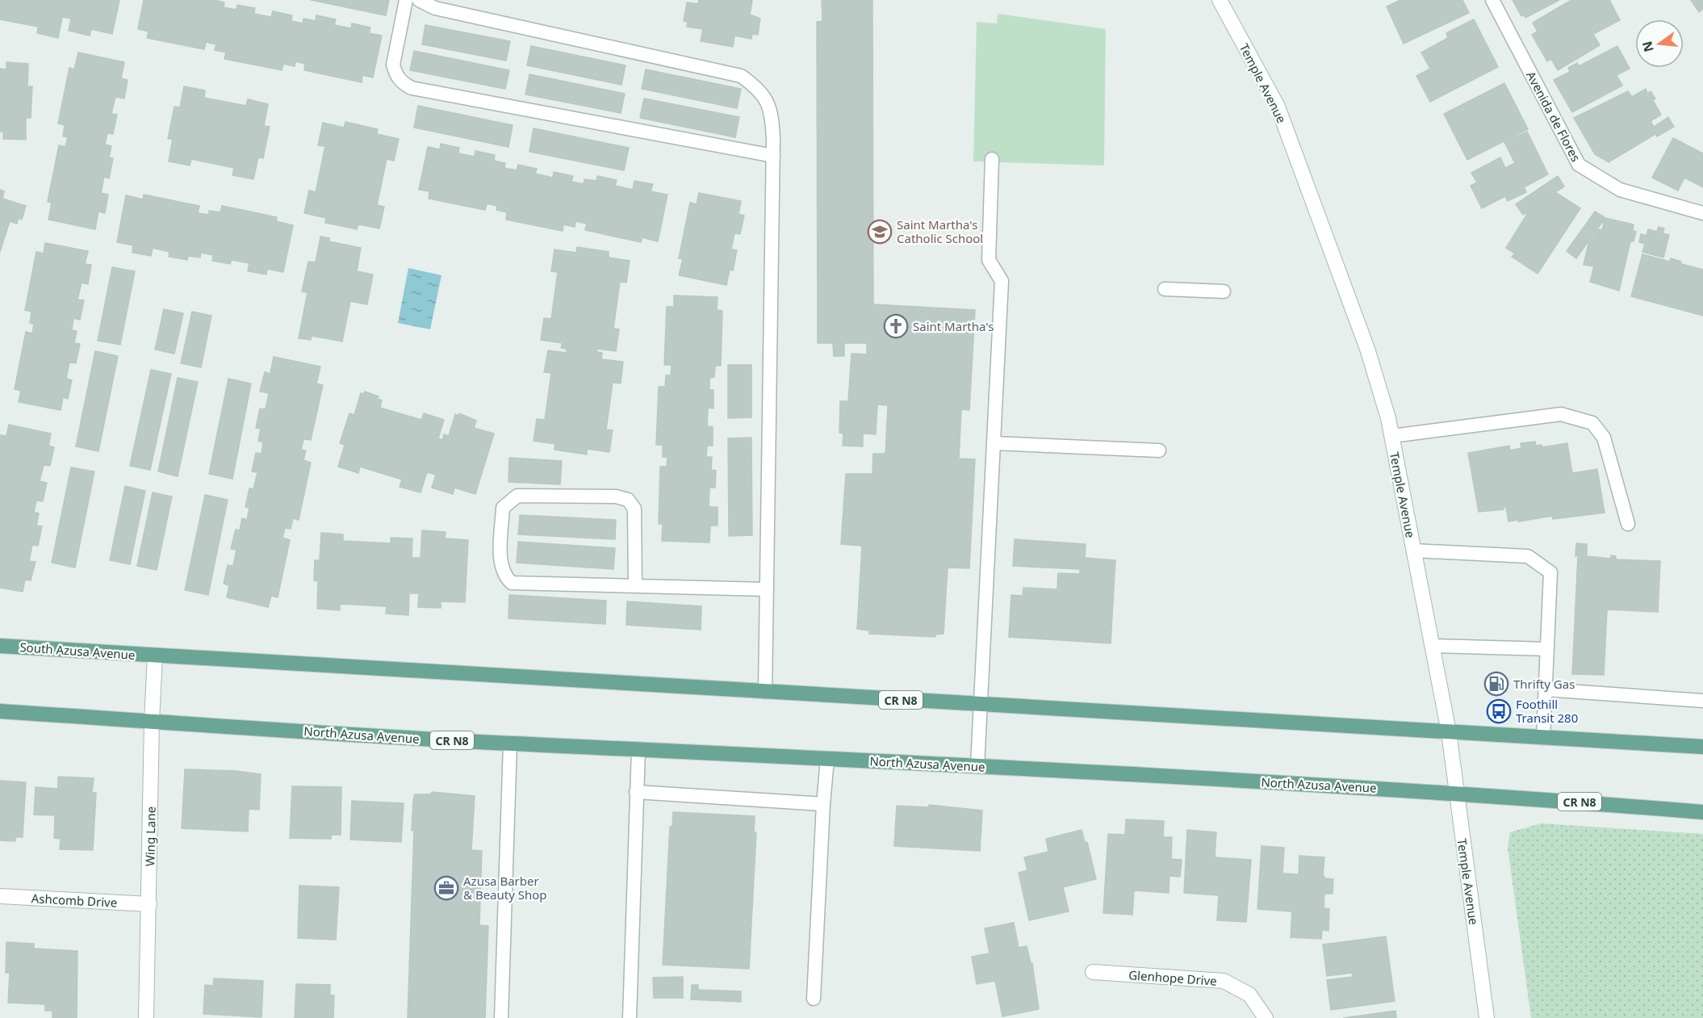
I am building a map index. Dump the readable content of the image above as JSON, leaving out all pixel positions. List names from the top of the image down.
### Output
{
  "streets": {
    "main road": [
      "Temple Avenue",
      "South Azusa Avenue",
      "CR N8",
      "North Azusa Avenue",
      "Wing Lane",
      "Ashcomb Drive",
      "Glenhope Drive"
    ],
    "lane": ["Avenida de Flores"]
  },
  "crossings": [
    ["Temple Avenue", "CR N8"],
    ["Temple Avenue", "North Azusa Avenue"],
    ["South Azusa Avenue", "CR N8"],
    ["South Azusa Avenue", "Wing Lane"],
    ["CR N8", "North Azusa Avenue"],
    ["CR N8", "Wing Lane"],
    ["North Azusa Avenue", "Wing Lane"],
    ["Wing Lane", "Ashcomb Drive"]
  ],
  "places": {
    "school or university": ["Saint Martha's Catholic School"],
    "church": ["Saint Martha's"],
    "fuel station": ["Thrifty Gas"],
    "bus stop": ["Foothill Transit 280"],
    "office": ["Azusa Barber & Beauty Shop"]
  },
  "north": "left"
}
